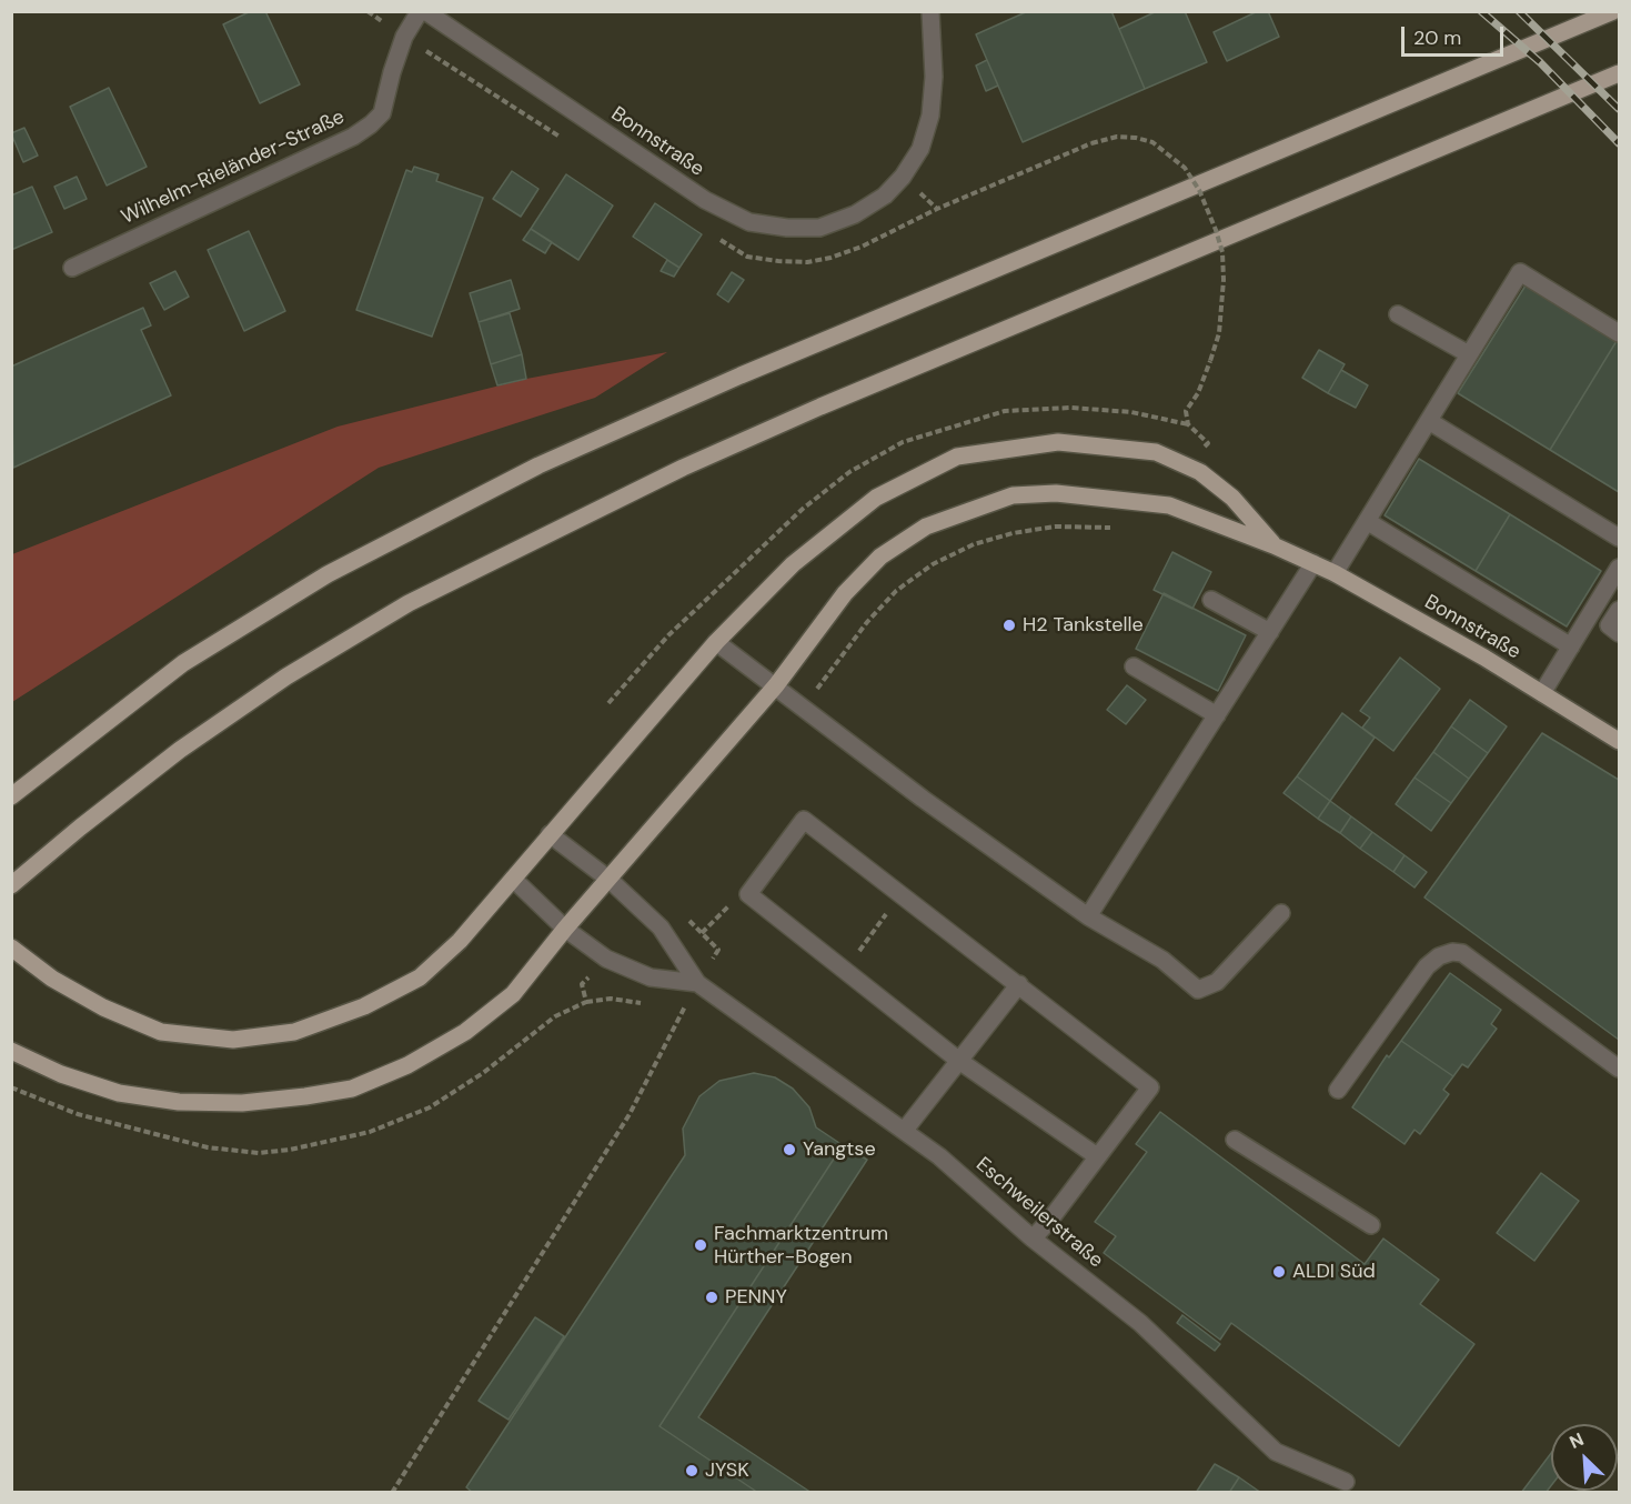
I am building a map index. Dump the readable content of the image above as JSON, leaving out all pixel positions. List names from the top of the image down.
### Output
{
  "streets": {
    "main road": ["Bonnstraße"],
    "street": ["Wilhelm-Rieländer-Straße", "Eschweilerstraße"]
  },
  "crossings": [
    ["Bonnstraße", "Wilhelm-Rieländer-Straße"],
    ["Bonnstraße", "Eschweilerstraße"]
  ],
  "places": [
    "H2 Tankstelle",
    "Yangtse",
    "Fachmarktzentrum Hürther-Bogen",
    "ALDI Süd",
    "PENNY",
    "JYSK"
  ],
  "scale_bar": "20 m",
  "north": "top left"
}
